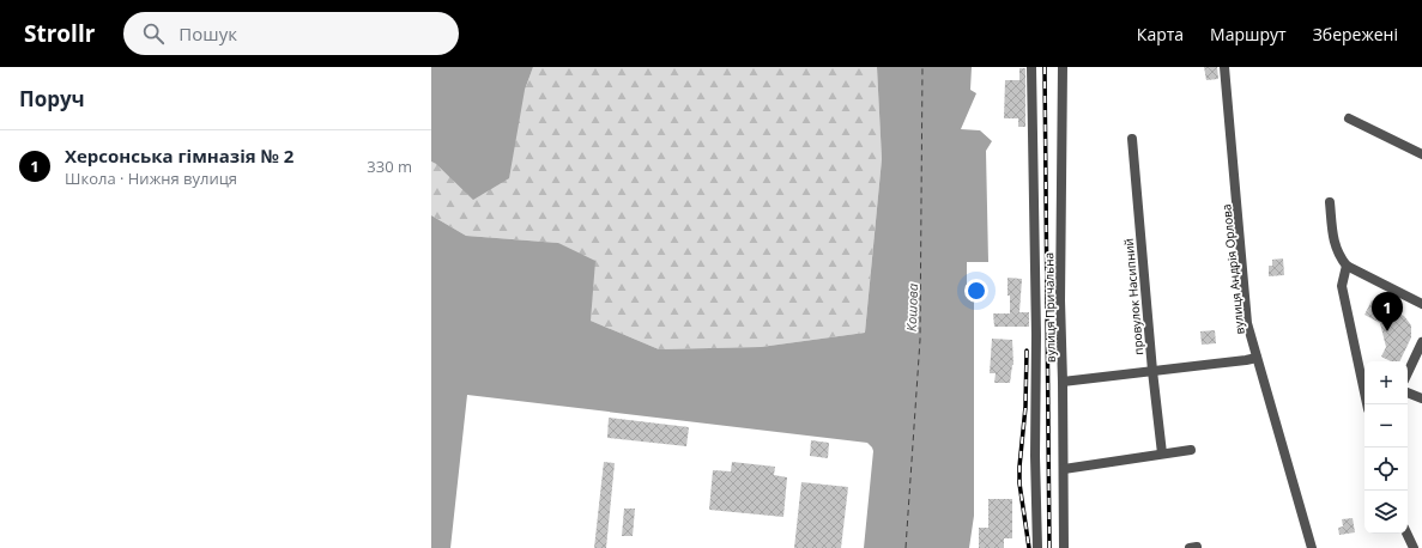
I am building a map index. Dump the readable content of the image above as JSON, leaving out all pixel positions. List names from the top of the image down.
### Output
{
  "streets": {
    "street": ["вулиця Андрія Орлова", "провулок Насипний", "вулиця Причальна"]
  },
  "water": ["Кошова"],
  "page": {
    "header": "Strollr",
    "search": "Пошук",
    "nav": ["Карта", "Маршрут", "Збережені"],
    "heading": "Поруч",
    "list": [
      {
        "mark": "1",
        "name": "Херсонська гімназія № 2",
        "note": "Школа · Нижня вулиця",
        "value": "330 m"
      }
    ],
    "pins": "1",
    "map_buttons": ["+", "−"]
  }
}
